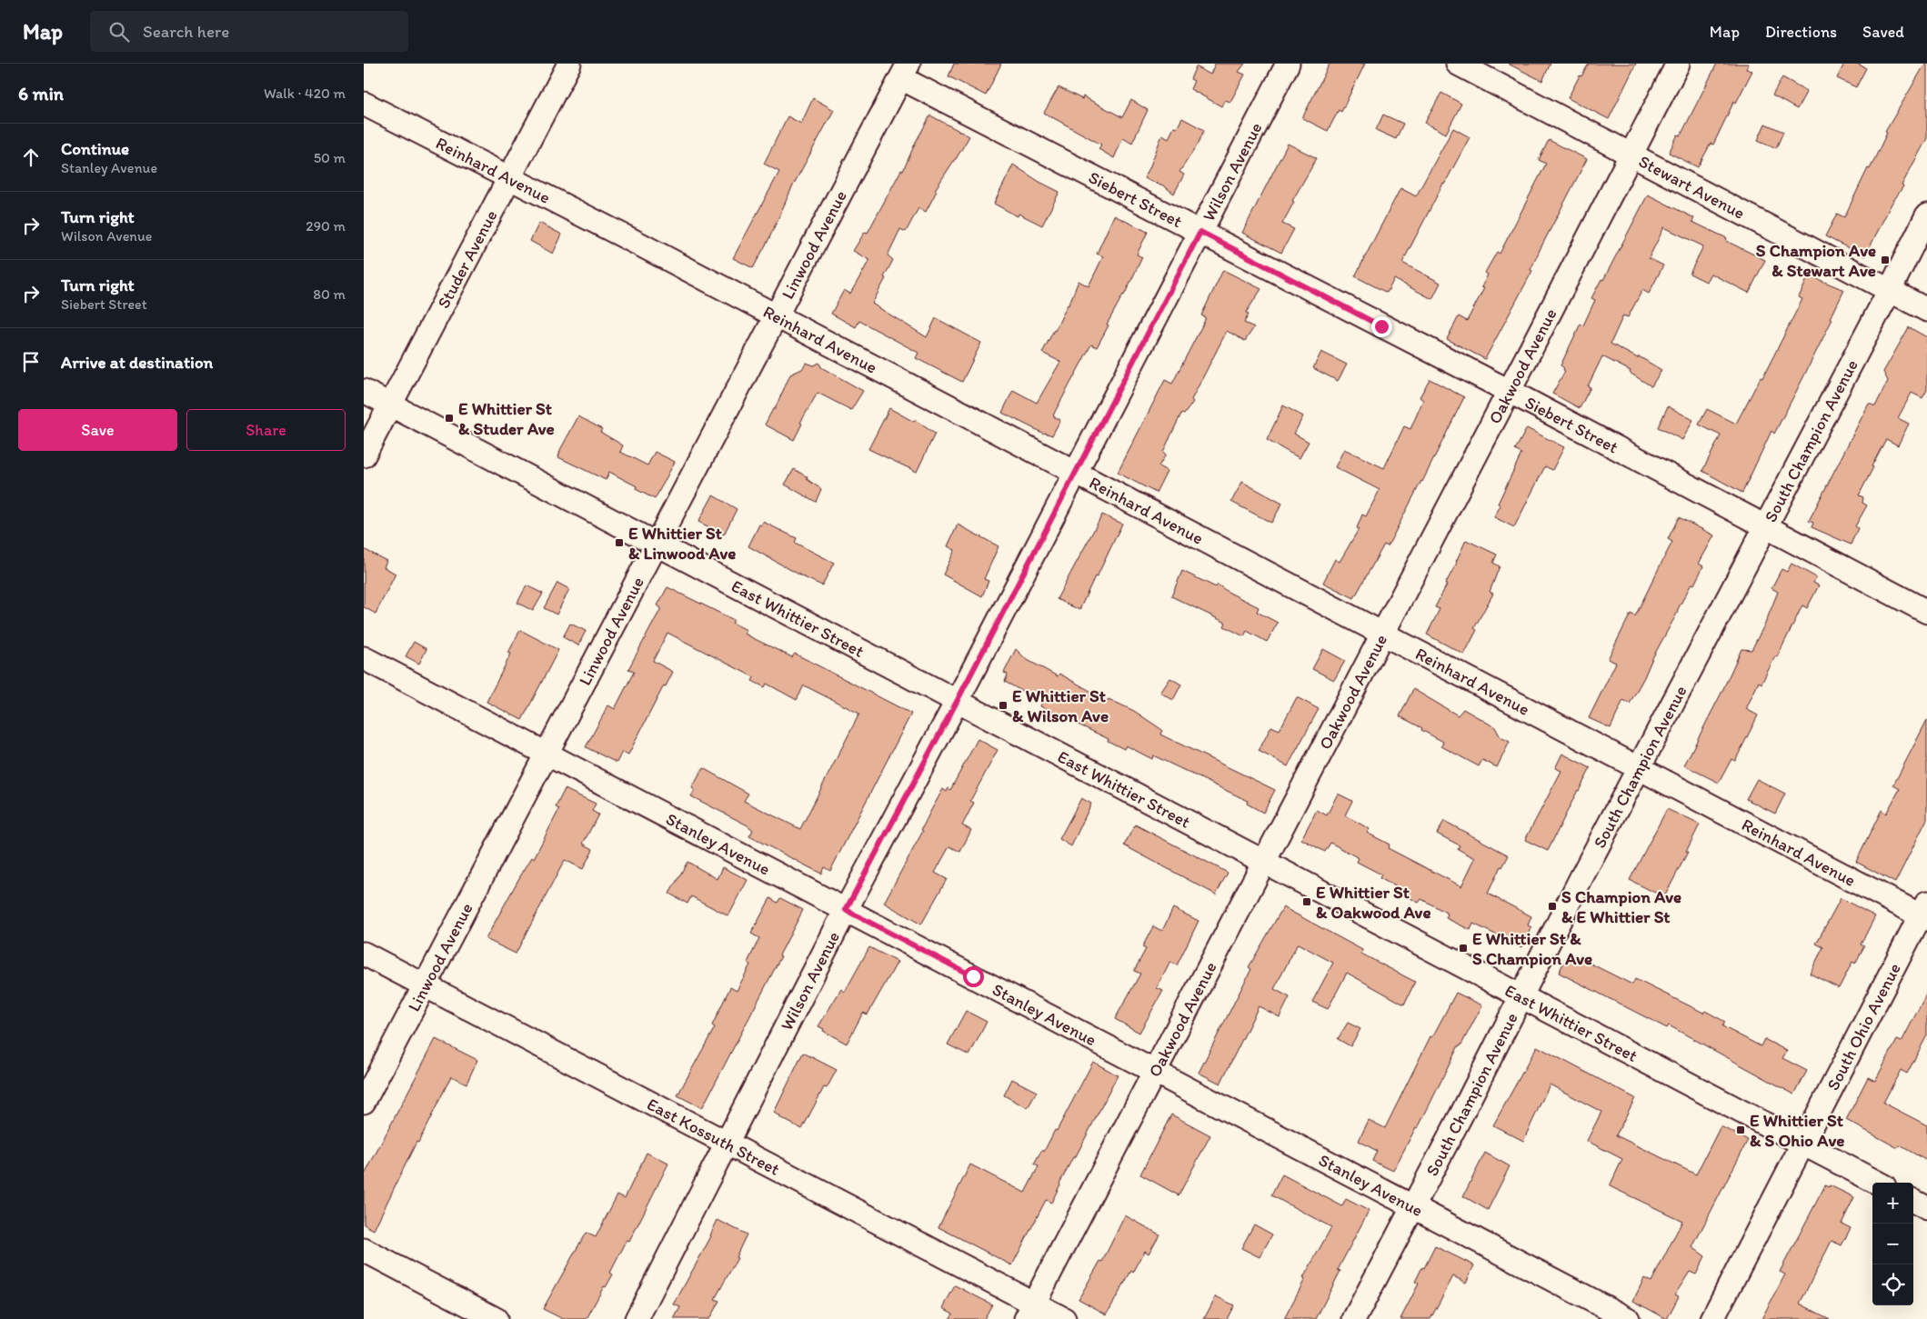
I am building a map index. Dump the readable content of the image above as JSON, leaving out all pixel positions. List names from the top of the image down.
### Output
{
  "streets": {
    "street": [
      "Reinhard Avenue",
      "Wilson Avenue",
      "Stewart Avenue",
      "Siebert Street",
      "Linwood Avenue",
      "Studer Avenue",
      "Oakwood Avenue",
      "South Champion Avenue",
      "East Whittier Street",
      "Stanley Avenue",
      "South Ohio Avenue",
      "East Kossuth Street"
    ]
  },
  "crossings": [
    ["Reinhard Avenue", "Wilson Avenue"],
    ["Reinhard Avenue", "Linwood Avenue"],
    ["Reinhard Avenue", "Studer Avenue"],
    ["Reinhard Avenue", "Oakwood Avenue"],
    ["Reinhard Avenue", "South Champion Avenue"],
    ["Reinhard Avenue", "South Ohio Avenue"],
    ["Wilson Avenue", "Siebert Street"],
    ["Wilson Avenue", "East Whittier Street"],
    ["Wilson Avenue", "Stanley Avenue"],
    ["Wilson Avenue", "East Kossuth Street"],
    ["Stewart Avenue", "Oakwood Avenue"],
    ["Stewart Avenue", "South Champion Avenue"],
    ["Siebert Street", "Linwood Avenue"],
    ["Siebert Street", "Oakwood Avenue"],
    ["Siebert Street", "South Champion Avenue"],
    ["Linwood Avenue", "East Whittier Street"],
    ["Linwood Avenue", "Stanley Avenue"],
    ["Linwood Avenue", "East Kossuth Street"],
    ["Studer Avenue", "East Whittier Street"],
    ["Oakwood Avenue", "East Whittier Street"],
    ["Oakwood Avenue", "Stanley Avenue"],
    ["Oakwood Avenue", "East Kossuth Street"],
    ["South Champion Avenue", "East Whittier Street"],
    ["South Champion Avenue", "Stanley Avenue"],
    ["East Whittier Street", "South Ohio Avenue"]
  ],
  "places": {
    "transit": [
      "S Champion Ave & Stewart Ave",
      "E Whittier St & Studer Ave",
      "E Whittier St & Linwood Ave",
      "E Whittier St & Wilson Ave",
      "E Whittier St & Oakwood Ave",
      "S Champion Ave & E Whittier St",
      "E Whittier St & S Champion Ave",
      "E Whittier St & S Ohio Ave"
    ]
  },
  "page": {
    "header": "Map",
    "search": "Search here",
    "nav": ["Map", "Directions", "Saved"],
    "heading": ["6 min", "Walk · 420 m"],
    "list": [
      ["Continue", "Stanley Avenue", "50 m"],
      ["Turn right", "Wilson Avenue", "290 m"],
      ["Turn right", "Siebert Street", "80 m"],
      "Arrive at destination"
    ],
    "buttons": ["Save", "Share"],
    "map_buttons": ["+", "−"]
  }
}
